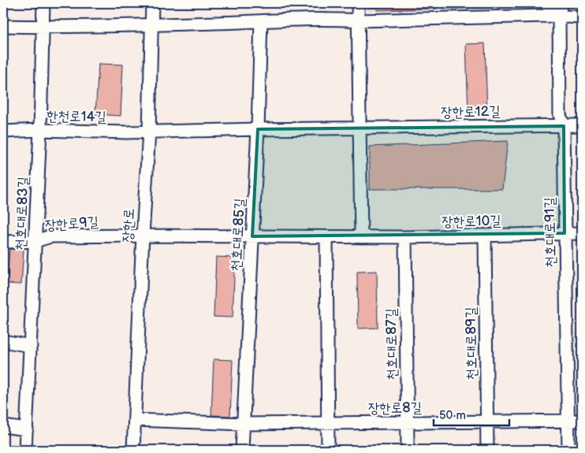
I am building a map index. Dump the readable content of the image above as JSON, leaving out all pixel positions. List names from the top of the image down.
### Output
{
  "streets": {
    "street": [
      "장한로12길",
      "한천로14길",
      "천호대로83길",
      "장한로10길",
      "장한로9길",
      "장한로",
      "천호대로91길",
      "천호대로85길",
      "천호대로89길",
      "천호대로87길",
      "장한로8길"
    ]
  },
  "crossings": [
    ["장한로12길", "한천로14길"],
    ["장한로12길", "장한로"],
    ["장한로12길", "천호대로91길"],
    ["장한로12길", "천호대로85길"],
    ["한천로14길", "천호대로83길"],
    ["한천로14길", "장한로"],
    ["천호대로83길", "장한로9길"],
    ["장한로10길", "장한로9길"],
    ["장한로10길", "장한로"],
    ["장한로10길", "천호대로91길"],
    ["장한로10길", "천호대로85길"],
    ["장한로10길", "천호대로89길"],
    ["장한로10길", "천호대로87길"],
    ["장한로9길", "장한로"],
    ["장한로", "장한로8길"],
    ["천호대로91길", "장한로8길"],
    ["천호대로85길", "장한로8길"],
    ["천호대로89길", "장한로8길"],
    ["천호대로87길", "장한로8길"]
  ],
  "scale_bar": "50 m"
}
